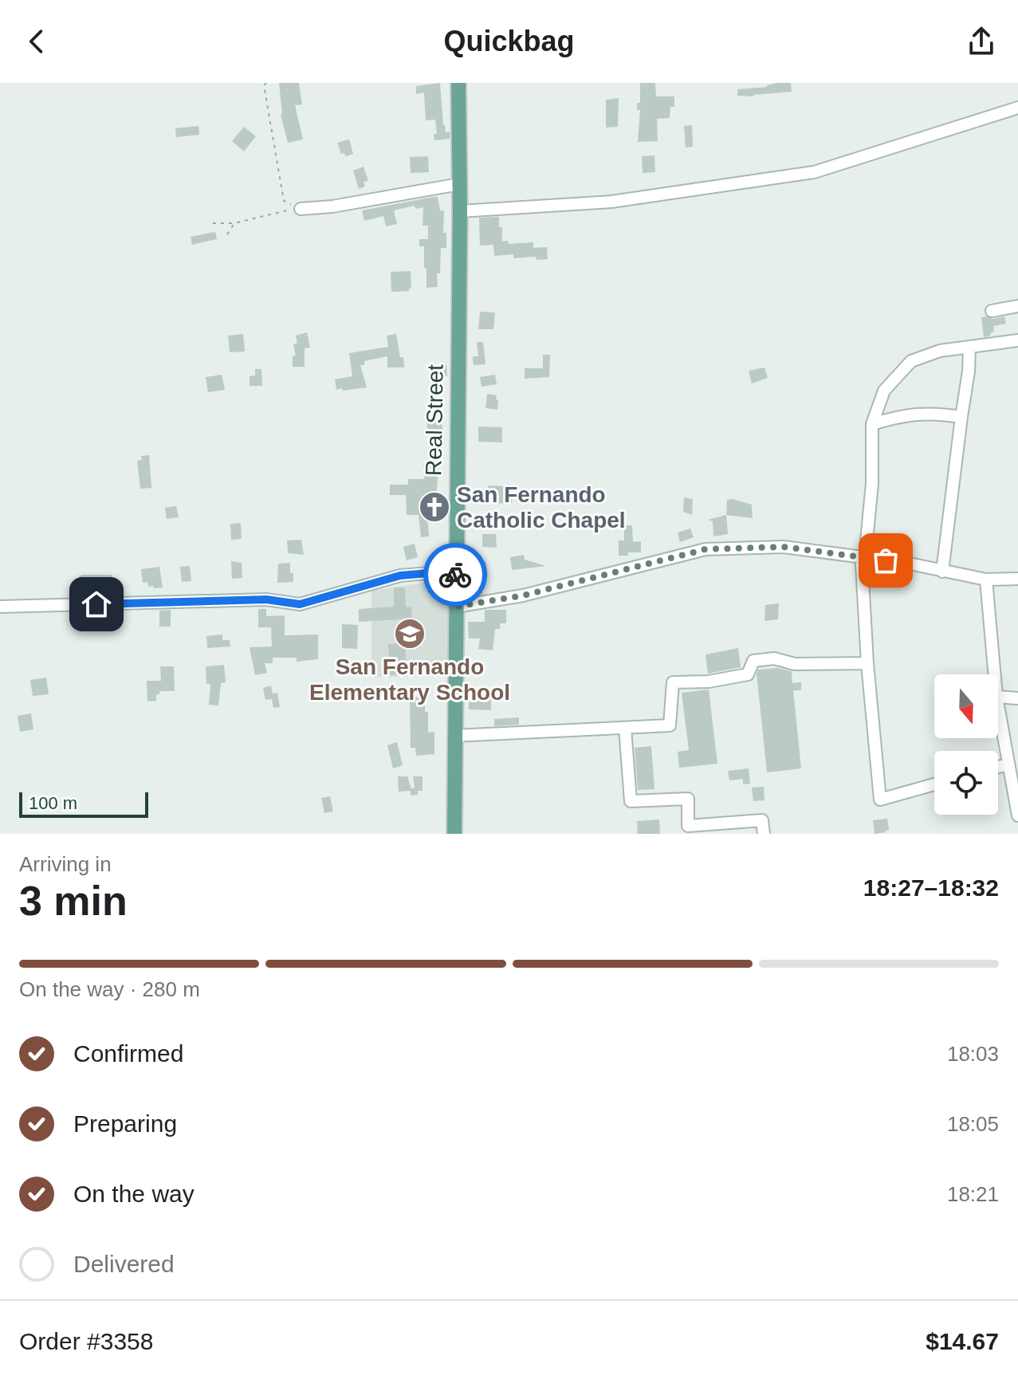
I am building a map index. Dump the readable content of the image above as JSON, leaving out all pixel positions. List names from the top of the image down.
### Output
{
  "streets": {
    "main road": ["Real Street"]
  },
  "places": {
    "church": ["San Fernando Catholic Chapel"],
    "school or university": ["San Fernando Elementary School"]
  },
  "scale_bar": "100 m",
  "north": "bottom",
  "page": {
    "header": "Quickbag",
    "scale": "100 m",
    "heading": ["3 min", "Arriving in", "18:27–18:32"],
    "panel": ["Order #3358", "$14.67"],
    "bar": "On the way · 280 m",
    "list": [
      ["Confirmed", "18:03"],
      ["Preparing", "18:05"],
      ["On the way", "18:21"],
      "Delivered"
    ]
  }
}
